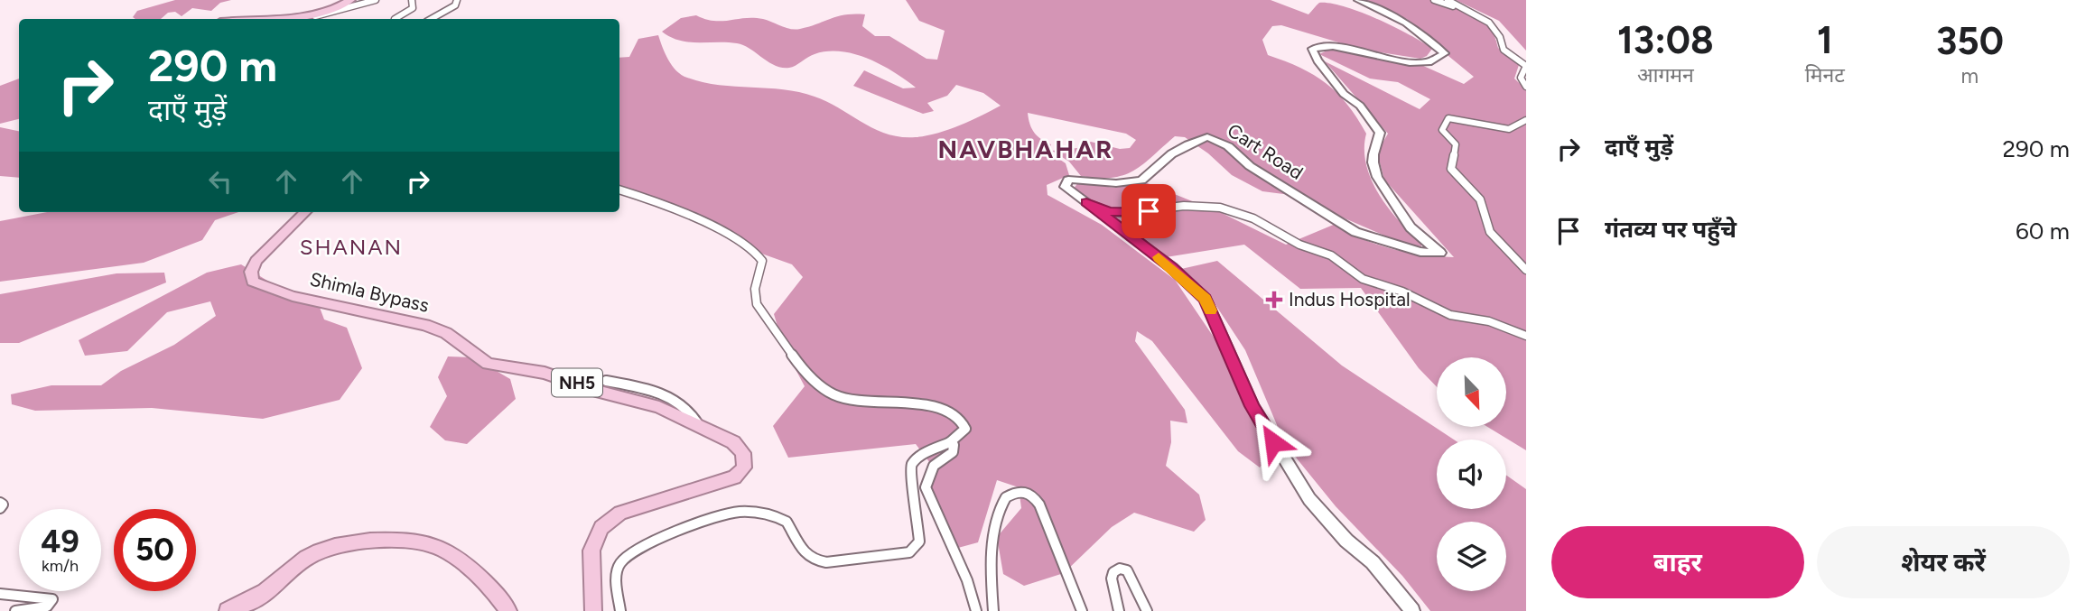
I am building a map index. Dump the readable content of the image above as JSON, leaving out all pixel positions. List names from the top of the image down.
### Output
{
  "streets": {
    "highway": ["Shimla Bypass", "NH5"],
    "main road": ["Cart Road"]
  },
  "districts": ["NAVBHAHAR", "SHANAN"],
  "places": {
    "health": ["Indus Hospital"]
  },
  "north": "bottom right",
  "page": {
    "eta": [
      "13:08",
      "आगमन",
      "1",
      "मिनट",
      "350",
      "m"
    ],
    "turn": ["290 m", "दाएँ मुड़ें"],
    "list": [
      {
        "name": "दाएँ मुड़ें",
        "value": "290 m"
      },
      {
        "name": "गंतव्य पर पहुँचे",
        "value": "60 m"
      }
    ],
    "speed": "49 km/h",
    "limit": "50",
    "buttons": ["बाहर", "शेयर करें"]
  }
}
